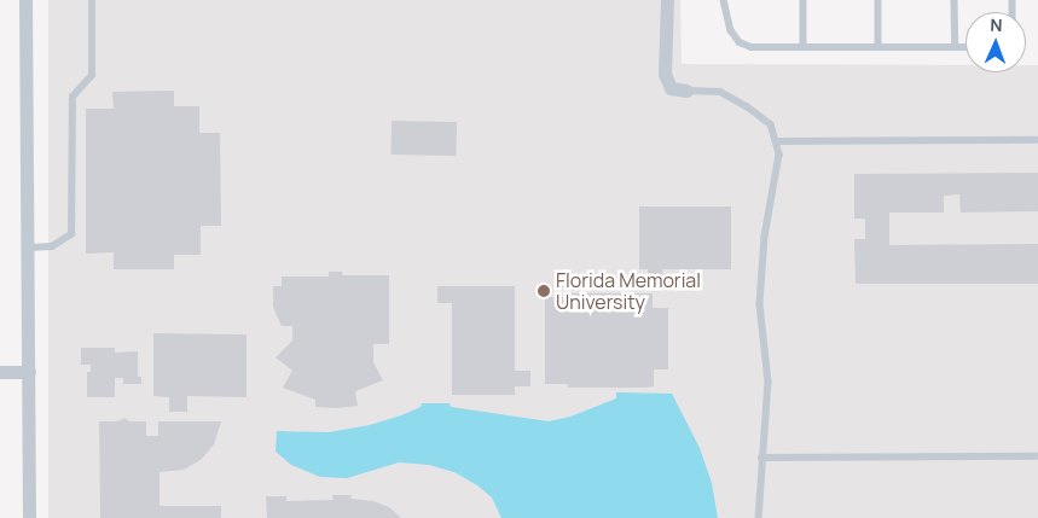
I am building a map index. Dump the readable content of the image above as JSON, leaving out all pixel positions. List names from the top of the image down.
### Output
{
  "places": ["Florida Memorial University"],
  "north": "top"
}
